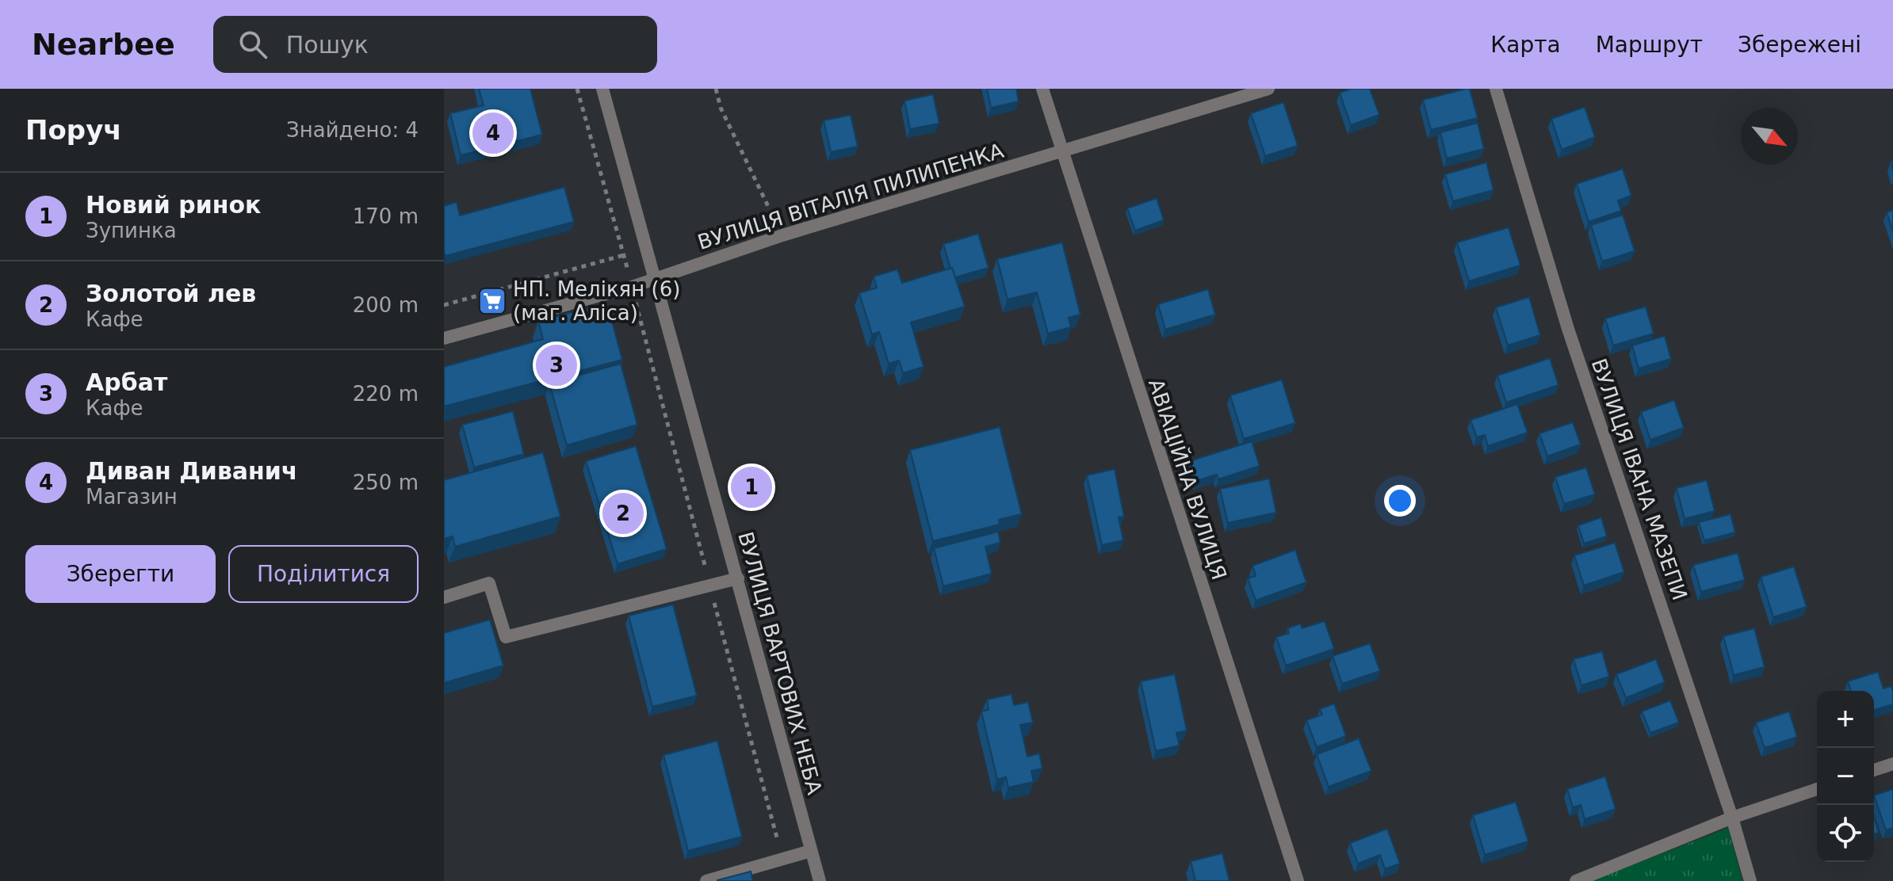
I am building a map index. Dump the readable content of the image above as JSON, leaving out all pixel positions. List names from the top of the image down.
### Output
{
  "streets": {
    "street": [
      "ВУЛИЦЯ ВІТАЛІЯ ПИЛИПЕНКА",
      "АВІАЦІЙНА ВУЛИЦЯ",
      "ВУЛИЦЯ ІВАНА МАЗЕПИ",
      "ВУЛИЦЯ ВАРТОВИХ НЕБА"
    ]
  },
  "crossings": [
    ["ВУЛИЦЯ ВІТАЛІЯ ПИЛИПЕНКА", "АВІАЦІЙНА ВУЛИЦЯ"],
    ["ВУЛИЦЯ ВІТАЛІЯ ПИЛИПЕНКА", "ВУЛИЦЯ ВАРТОВИХ НЕБА"]
  ],
  "places": {
    "supermarket": ["НП. Мелікян (6) (маг. Аліса)"]
  },
  "north": "bottom right",
  "page": {
    "header": "Nearbee",
    "search": "Пошук",
    "nav": ["Карта", "Маршрут", "Збережені"],
    "heading": ["Поруч", "Знайдено: 4"],
    "pins": [
      "4",
      "3",
      "1",
      "2"
    ],
    "list": [
      {
        "mark": "1",
        "name": "Новий ринок",
        "note": "Зупинка",
        "value": "170 m"
      },
      {
        "mark": "2",
        "name": "Золотой лев",
        "note": "Кафе",
        "value": "200 m"
      },
      {
        "mark": "3",
        "name": "Арбат",
        "note": "Кафе",
        "value": "220 m"
      },
      {
        "mark": "4",
        "name": "Диван Диванич",
        "note": "Магазин",
        "value": "250 m"
      }
    ],
    "buttons": ["Зберегти", "Поділитися"],
    "map_buttons": ["+", "−"]
  }
}
